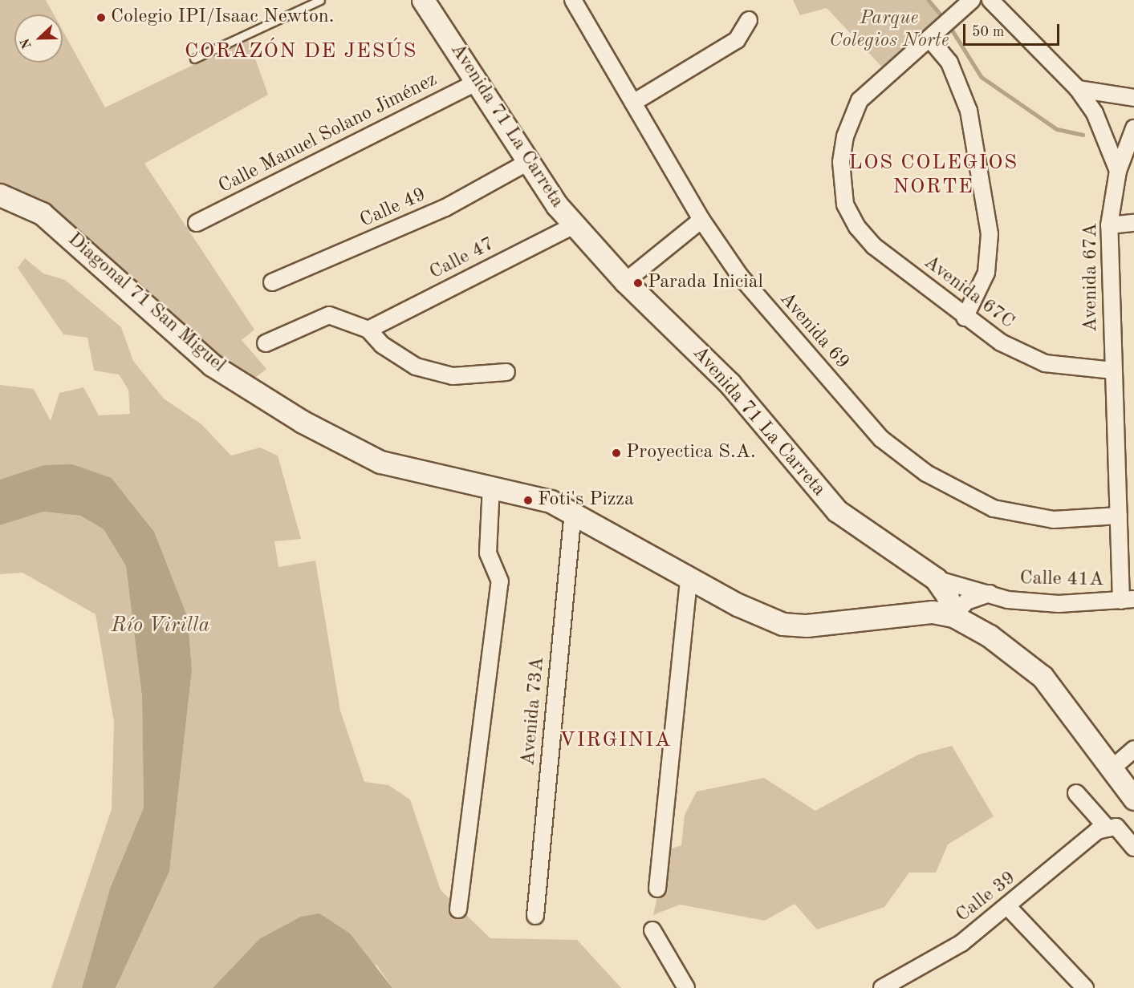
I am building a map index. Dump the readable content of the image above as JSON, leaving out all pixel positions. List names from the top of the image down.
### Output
{
  "streets": {
    "main road": ["Avenida 71 La Carreta", "Diagonal 71 San Miguel"],
    "street": [
      "Calle Manuel Solano Jiménez",
      "Calle 49",
      "Calle 47",
      "Avenida 67A",
      "Avenida 67C",
      "Avenida 69",
      "Calle 41A",
      "Avenida 73A",
      "Calle 39"
    ]
  },
  "crossings": [
    ["Avenida 71 La Carreta", "Calle Manuel Solano Jiménez"],
    ["Avenida 71 La Carreta", "Calle 49"],
    ["Avenida 71 La Carreta", "Calle 47"],
    ["Avenida 71 La Carreta", "Diagonal 71 San Miguel"],
    ["Avenida 71 La Carreta", "Calle 41A"],
    ["Avenida 67A", "Avenida 67C"],
    ["Avenida 67A", "Avenida 69"],
    ["Avenida 67A", "Calle 41A"],
    ["Diagonal 71 San Miguel", "Calle 41A"],
    ["Diagonal 71 San Miguel", "Avenida 73A"]
  ],
  "districts": ["CORAZÓN DE JESÚS", "LOS COLEGIOS NORTE", "VIRGINIA"],
  "water": ["Río Virilla"],
  "parks": ["Parque Colegios Norte"],
  "places": [
    "Colegio IPI/Isaac Newton.",
    "Parada Inicial",
    "Proyectica S.A.",
    "Foti's Pizza"
  ],
  "scale_bar": "50 m",
  "north": "left"
}
